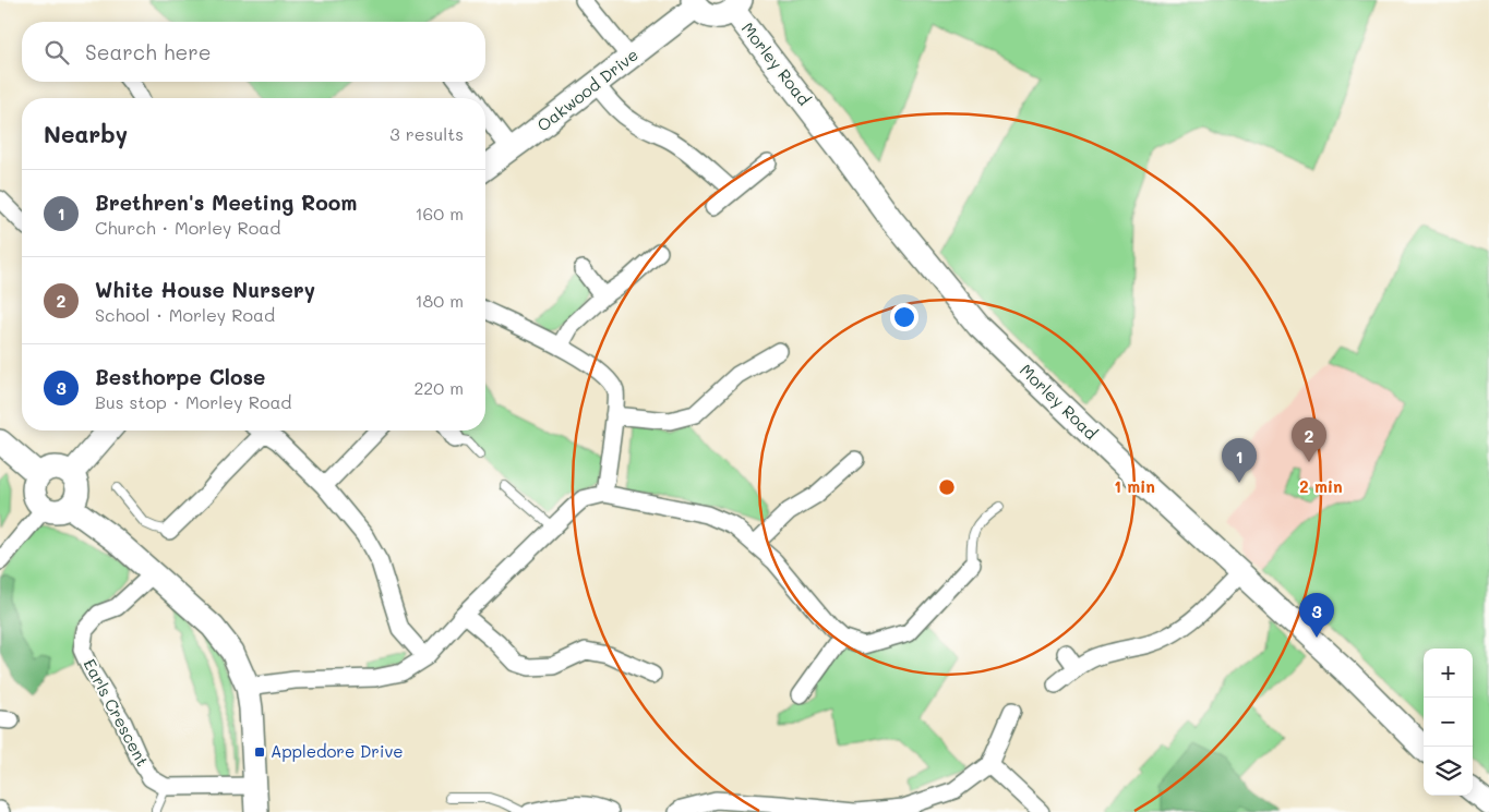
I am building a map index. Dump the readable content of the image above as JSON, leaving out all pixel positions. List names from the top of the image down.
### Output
{
  "streets": {
    "street": ["Morley Road", "Oakwood Drive", "Earls Crescent"]
  },
  "places": {
    "transit": ["Appledore Drive"]
  },
  "page": {
    "search": "Search here",
    "heading": ["Nearby", "3 results"],
    "list": [
      {
        "mark": "1",
        "name": "Brethren's Meeting Room",
        "note": "Church · Morley Road",
        "value": "160 m"
      },
      {
        "mark": "2",
        "name": "White House Nursery",
        "note": "School · Morley Road",
        "value": "180 m"
      },
      {
        "mark": "3",
        "name": "Besthorpe Close",
        "note": "Bus stop · Morley Road",
        "value": "220 m"
      }
    ],
    "pins": ["2", "1", "3"],
    "map_buttons": ["+", "−"]
  },
  "rings": ["1 min", "2 min"]
}
